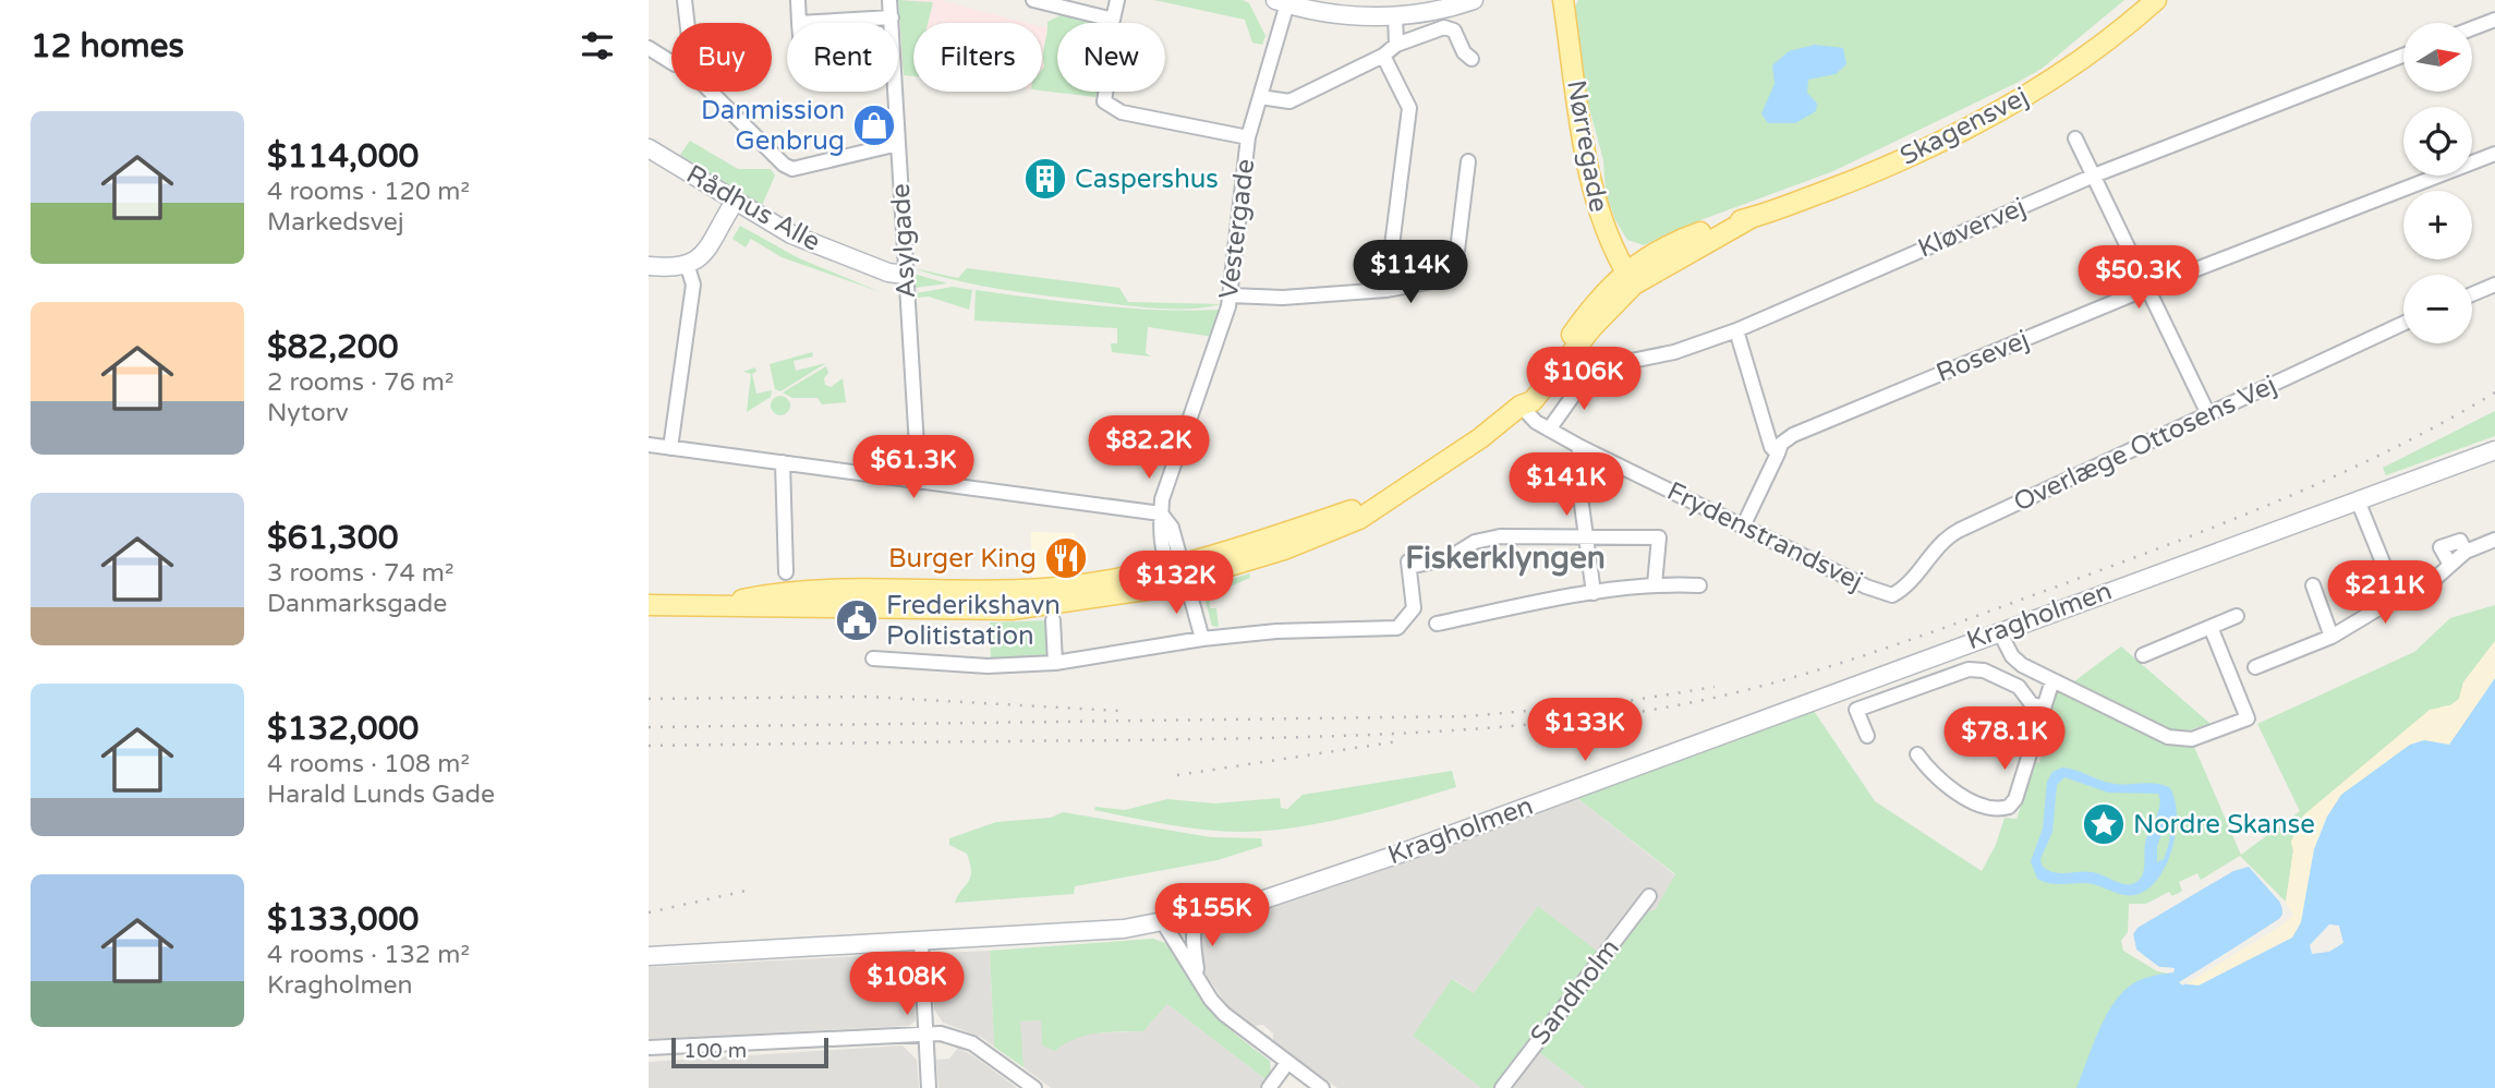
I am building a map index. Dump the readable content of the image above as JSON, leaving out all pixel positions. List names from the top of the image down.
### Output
{
  "streets": {
    "main road": ["Skagensvej", "Nørregade"],
    "street": [
      "Rådhus Alle",
      "Kløvervej",
      "Vestergade",
      "Asylgade",
      "Rosevej",
      "Overlæge Ottosens Vej",
      "Frydenstrandsvej",
      "Kragholmen",
      "Sandholm"
    ]
  },
  "crossings": [
    ["Skagensvej", "Nørregade"],
    ["Skagensvej", "Frydenstrandsvej"],
    ["Rådhus Alle", "Asylgade"],
    ["Kløvervej", "Frydenstrandsvej"],
    ["Overlæge Ottosens Vej", "Frydenstrandsvej"]
  ],
  "districts": ["Fiskerklyngen"],
  "places": {
    "shop": ["Danmission Genbrug"],
    "building": ["Caspershus"],
    "restaurant": ["Burger King"],
    "public building": ["Frederikshavn Politistation"],
    "place": ["Nordre Skanse"]
  },
  "scale_bar": "100 m",
  "north": "right",
  "page": {
    "heading": "12 homes",
    "map_buttons": ["+", "−"],
    "chip": [
      "Buy",
      "Rent",
      "Filters",
      "New"
    ],
    "list": [
      {
        "name": "$114,000",
        "note": "4 rooms · 120 m² · Markedsvej"
      },
      {
        "name": "$82,200",
        "note": "2 rooms · 76 m² · Nytorv"
      },
      {
        "name": "$61,300",
        "note": "3 rooms · 74 m² · Danmarksgade"
      },
      {
        "name": "$132,000",
        "note": "4 rooms · 108 m² · Harald Lunds Gade"
      },
      {
        "name": "$133,000",
        "note": "4 rooms · 132 m² · Kragholmen"
      }
    ],
    "price": [
      "$114K",
      "$50.3K",
      "$106K",
      "$82.2K",
      "$61.3K",
      "$141K",
      "$132K",
      "$211K",
      "$133K",
      "$78.1K",
      "$155K",
      "$108K"
    ],
    "scale": "100 m"
  }
}
